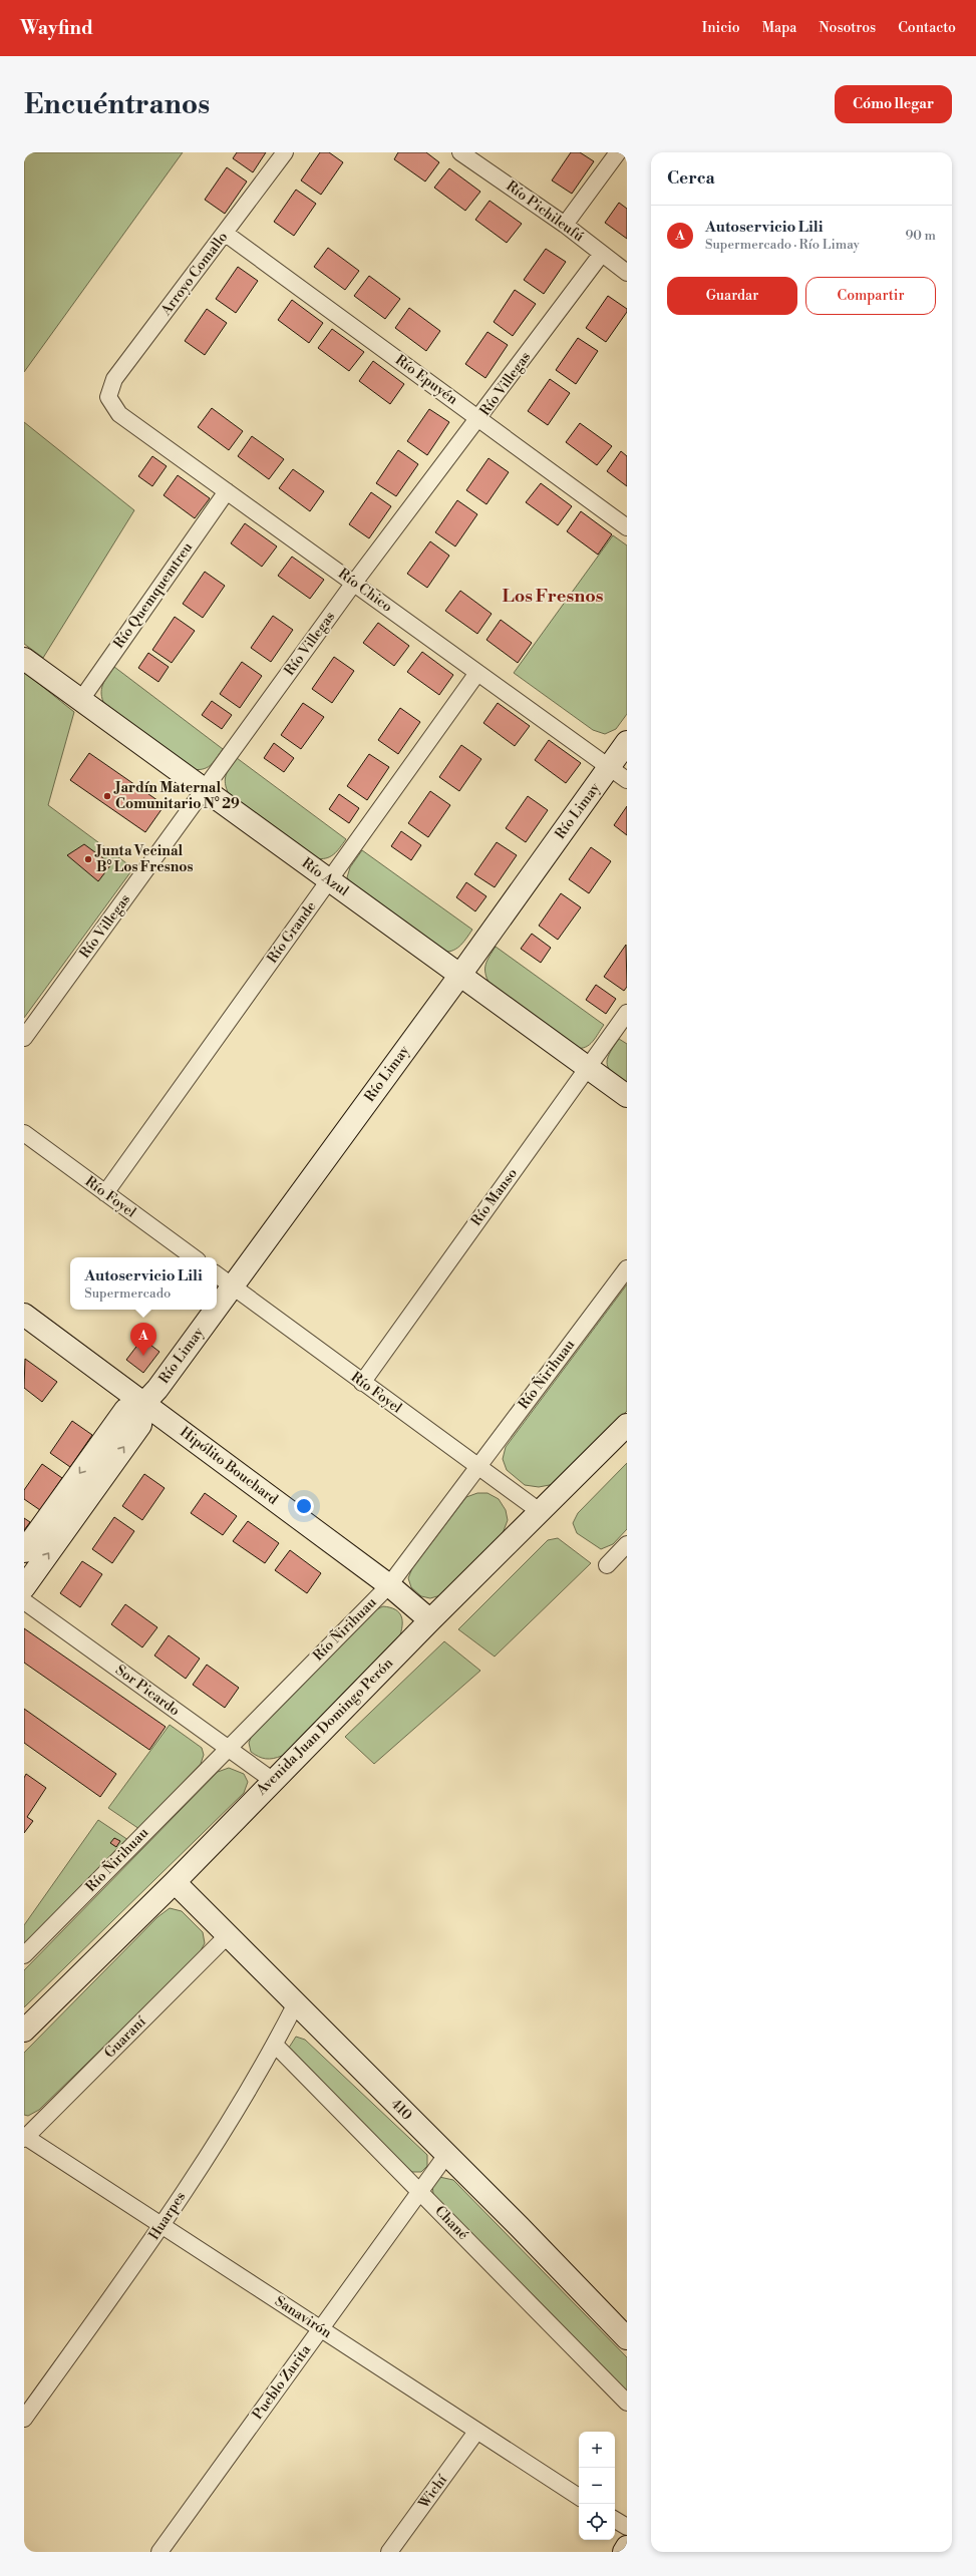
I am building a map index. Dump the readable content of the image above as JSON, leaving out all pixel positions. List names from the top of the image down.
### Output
{
  "streets": {
    "street": [
      "Río Pichileufú",
      "Arroyo Comallo",
      "Río Epuyén",
      "Río Villegas",
      "Río Chico",
      "Río Quemquemtreu",
      "Río Limay",
      "Río Azul",
      "Río Grande",
      "Río Foyel",
      "Río Manso",
      "Río Ñirihuau",
      "Hipólito Bouchard",
      "Sor Picardo",
      "Avenida Juan Domingo Perón",
      "Guaraní",
      "410",
      "Huarpes",
      "Chané",
      "Sanavirón",
      "Pueblo Zurita",
      "Wichí"
    ]
  },
  "crossings": [
    ["Río Pichileufú", "Río Villegas"],
    ["Arroyo Comallo", "Río Epuyén"],
    ["Arroyo Comallo", "Río Chico"],
    ["Río Epuyén", "Río Villegas"],
    ["Río Villegas", "Río Chico"],
    ["Río Villegas", "Río Azul"],
    ["Río Chico", "Río Quemquemtreu"],
    ["Río Chico", "Río Limay"],
    ["Río Chico", "Río Grande"],
    ["Río Quemquemtreu", "Río Azul"],
    ["Río Limay", "Río Azul"],
    ["Río Limay", "Río Foyel"],
    ["Río Limay", "Hipólito Bouchard"],
    ["Río Azul", "Río Grande"],
    ["Río Azul", "Río Manso"],
    ["Río Grande", "Río Foyel"],
    ["Río Foyel", "Río Manso"],
    ["Río Foyel", "Río Ñirihuau"],
    ["Río Foyel", "Avenida Juan Domingo Perón"],
    ["Río Ñirihuau", "Hipólito Bouchard"],
    ["Río Ñirihuau", "Sor Picardo"],
    ["Hipólito Bouchard", "Avenida Juan Domingo Perón"],
    ["Sor Picardo", "Avenida Juan Domingo Perón"],
    ["Avenida Juan Domingo Perón", "410"],
    ["Guaraní", "410"],
    ["Guaraní", "Sanavirón"],
    ["410", "Huarpes"],
    ["410", "Pueblo Zurita"],
    ["Huarpes", "Chané"],
    ["Huarpes", "Sanavirón"],
    ["Chané", "Pueblo Zurita"],
    ["Sanavirón", "Pueblo Zurita"],
    ["Sanavirón", "Wichí"]
  ],
  "districts": ["Los Fresnos"],
  "places": ["Jardín Maternal Comunitario N° 29", "Junta Vecinal B° Los Fresnos"],
  "page": {
    "header": "Wayfind",
    "nav": [
      "Inicio",
      "Mapa",
      "Nosotros",
      "Contacto"
    ],
    "buttons": [
      "Cómo llegar",
      ["Guardar", "Compartir"]
    ],
    "title": "Encuéntranos",
    "heading": "Cerca",
    "list": [
      {
        "mark": "A",
        "name": "Autoservicio Lili",
        "note": "Supermercado · Río Limay",
        "value": "90 m"
      }
    ],
    "popup": ["Autoservicio Lili", "Supermercado"],
    "pins": "A",
    "map_buttons": ["+", "−"]
  }
}
